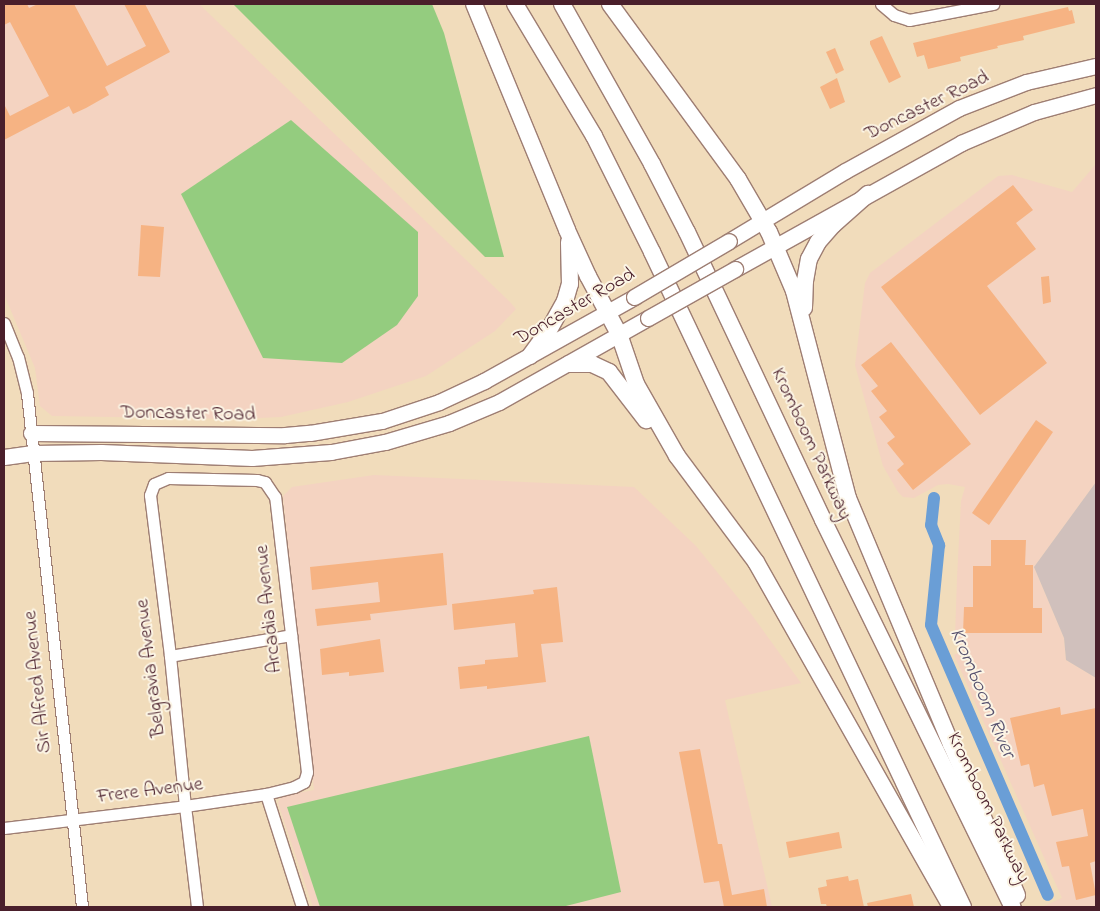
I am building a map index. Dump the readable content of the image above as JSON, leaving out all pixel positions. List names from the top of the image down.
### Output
{
  "streets": {
    "highway": ["Kromboom Parkway"],
    "main road": ["Doncaster Road"],
    "street": [
      "Arcadia Avenue",
      "Belgravia Avenue",
      "Sir Alfred Avenue",
      "Frere Avenue"
    ]
  },
  "crossings": [
    ["Doncaster Road", "Sir Alfred Avenue"],
    ["Arcadia Avenue", "Belgravia Avenue"],
    ["Arcadia Avenue", "Frere Avenue"],
    ["Belgravia Avenue", "Frere Avenue"],
    ["Sir Alfred Avenue", "Frere Avenue"]
  ],
  "water": ["Kromboom River"]
}
